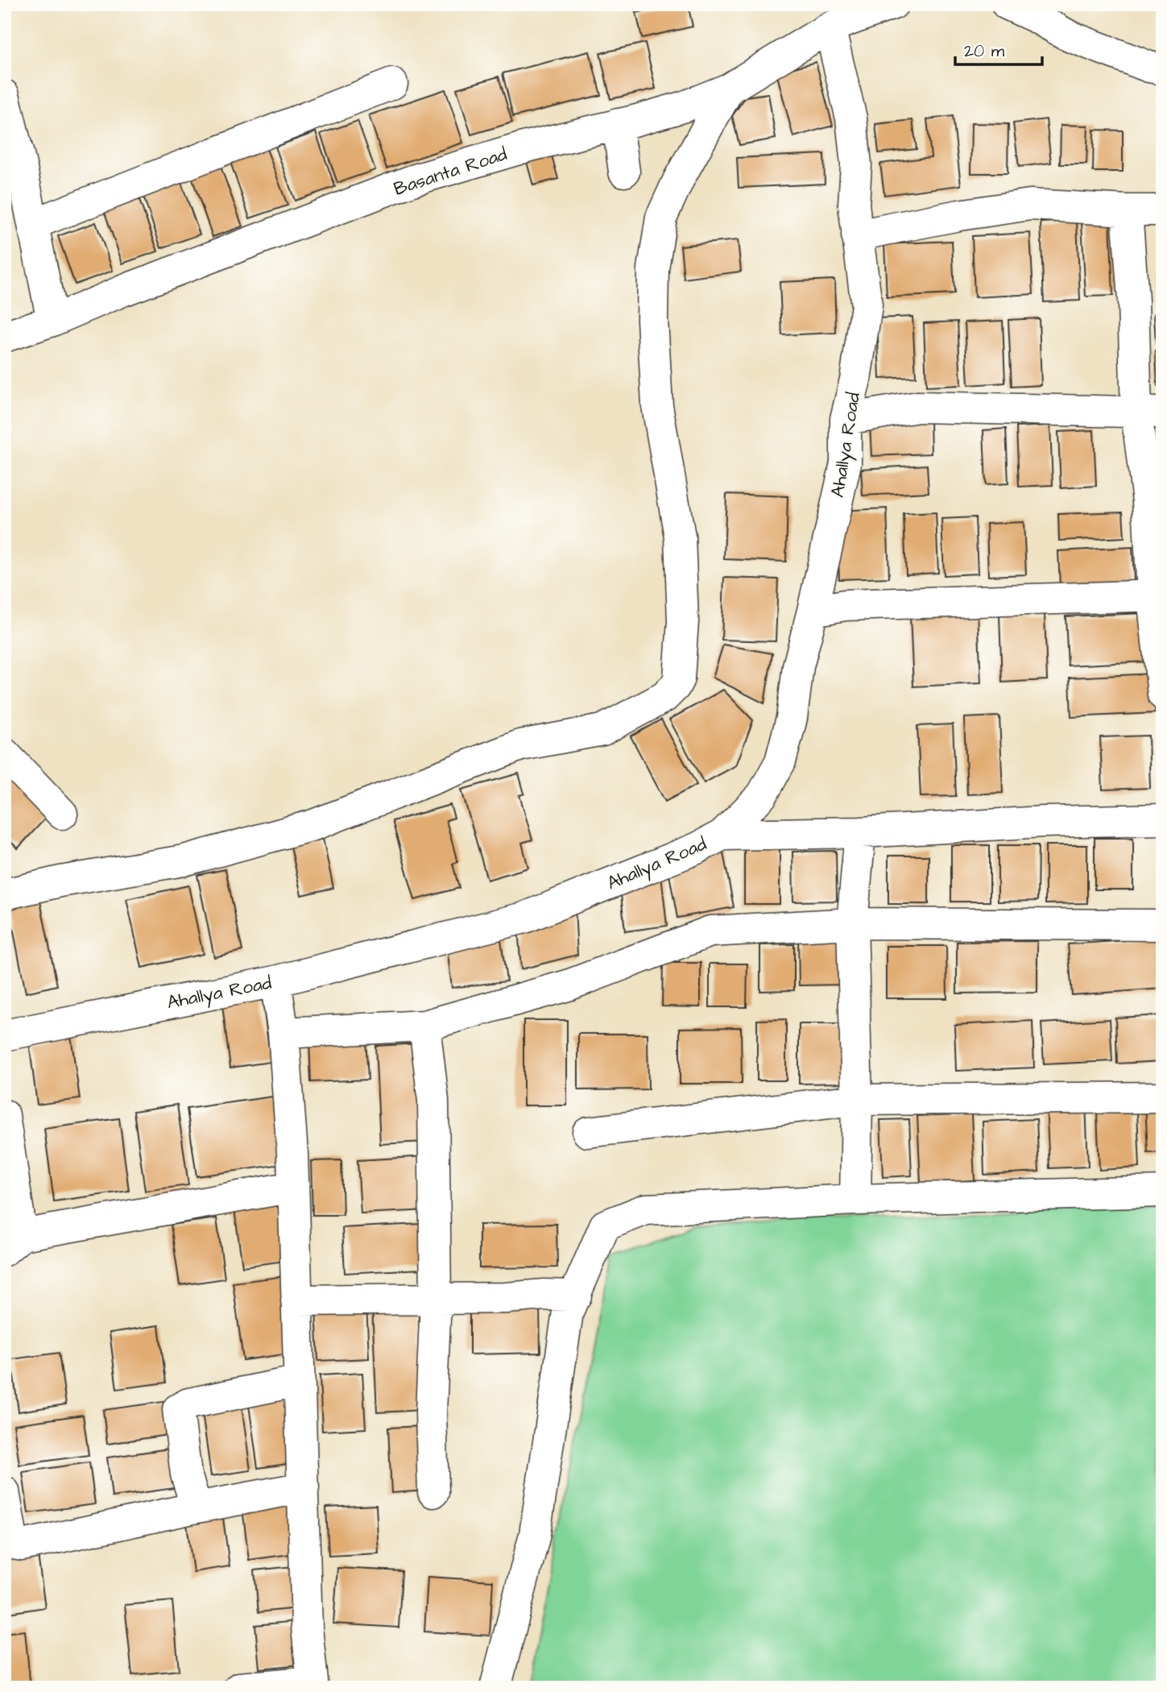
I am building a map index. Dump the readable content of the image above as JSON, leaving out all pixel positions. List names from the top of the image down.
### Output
{
  "streets": {
    "street": ["Basanta Road", "Ahallya Road"]
  },
  "crossings": [
    ["Basanta Road", "Ahallya Road"]
  ],
  "scale_bar": "20 m"
}
